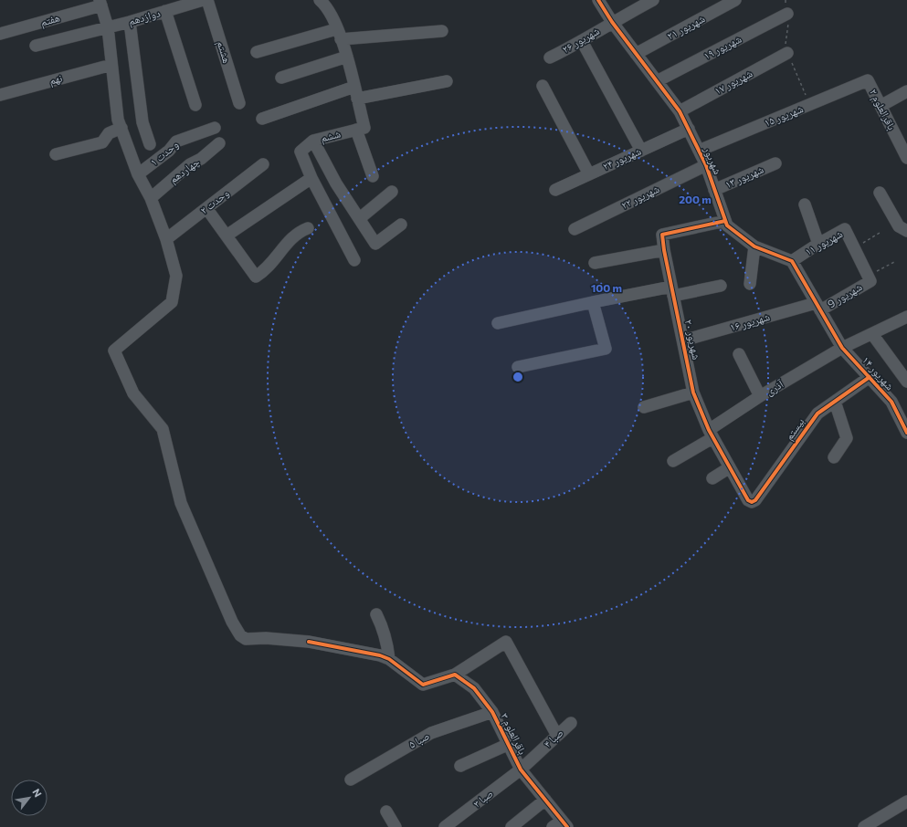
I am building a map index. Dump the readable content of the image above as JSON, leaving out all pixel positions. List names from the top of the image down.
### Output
{
  "streets": {
    "street": [
      "دوازدهم",
      "هفتم",
      "شهریور ۲۱",
      "شهریور ۲۶",
      "شهریور ۱۹",
      "هشتم",
      "نهم",
      "شهریور ۱۷",
      "باقرالعلوم ۲",
      "شهریور ۱۵",
      "ششم",
      "وحدت ۱",
      "شهریور ۲۴",
      "شهریور",
      "چهاردهم",
      "شهریور ۱۳",
      "شهریور ۲۲",
      "وحدت ۲",
      "شهریور ۱۱",
      "شهریور 9",
      "شهریور ۱۶",
      "شهریور ۲۰",
      "شهریور ۱۴",
      "آذری",
      "بیستم",
      "باقرالعلوم ۳",
      "صبا ۴",
      "صبا ۵",
      "صبا ۳"
    ]
  },
  "crossings": [
    ["شهریور ۲۱", "شهریور"],
    ["شهریور ۲۶", "شهریور"],
    ["شهریور ۱۹", "شهریور"],
    ["شهریور ۱۷", "شهریور"],
    ["باقرالعلوم ۲", "شهریور ۱۵"],
    ["شهریور ۱۵", "شهریور"],
    ["شهریور ۲۴", "شهریور"],
    ["شهریور", "شهریور ۱۳"],
    ["شهریور", "شهریور ۲۲"],
    ["شهریور", "شهریور ۱۱"],
    ["شهریور", "شهریور ۲۰"],
    ["شهریور ۱۱", "شهریور 9"],
    ["شهریور 9", "شهریور ۱۶"],
    ["شهریور ۱۶", "شهریور ۲۰"],
    ["شهریور ۲۰", "آذری"],
    ["شهریور ۲۰", "بیستم"],
    ["شهریور ۱۴", "آذری"],
    ["شهریور ۱۴", "بیستم"],
    ["باقرالعلوم ۳", "صبا ۴"],
    ["باقرالعلوم ۳", "صبا ۵"],
    ["باقرالعلوم ۳", "صبا ۳"],
    ["صبا ۴", "صبا ۳"]
  ],
  "north": "top right",
  "rings": ["200 m", "100 m"]
}
